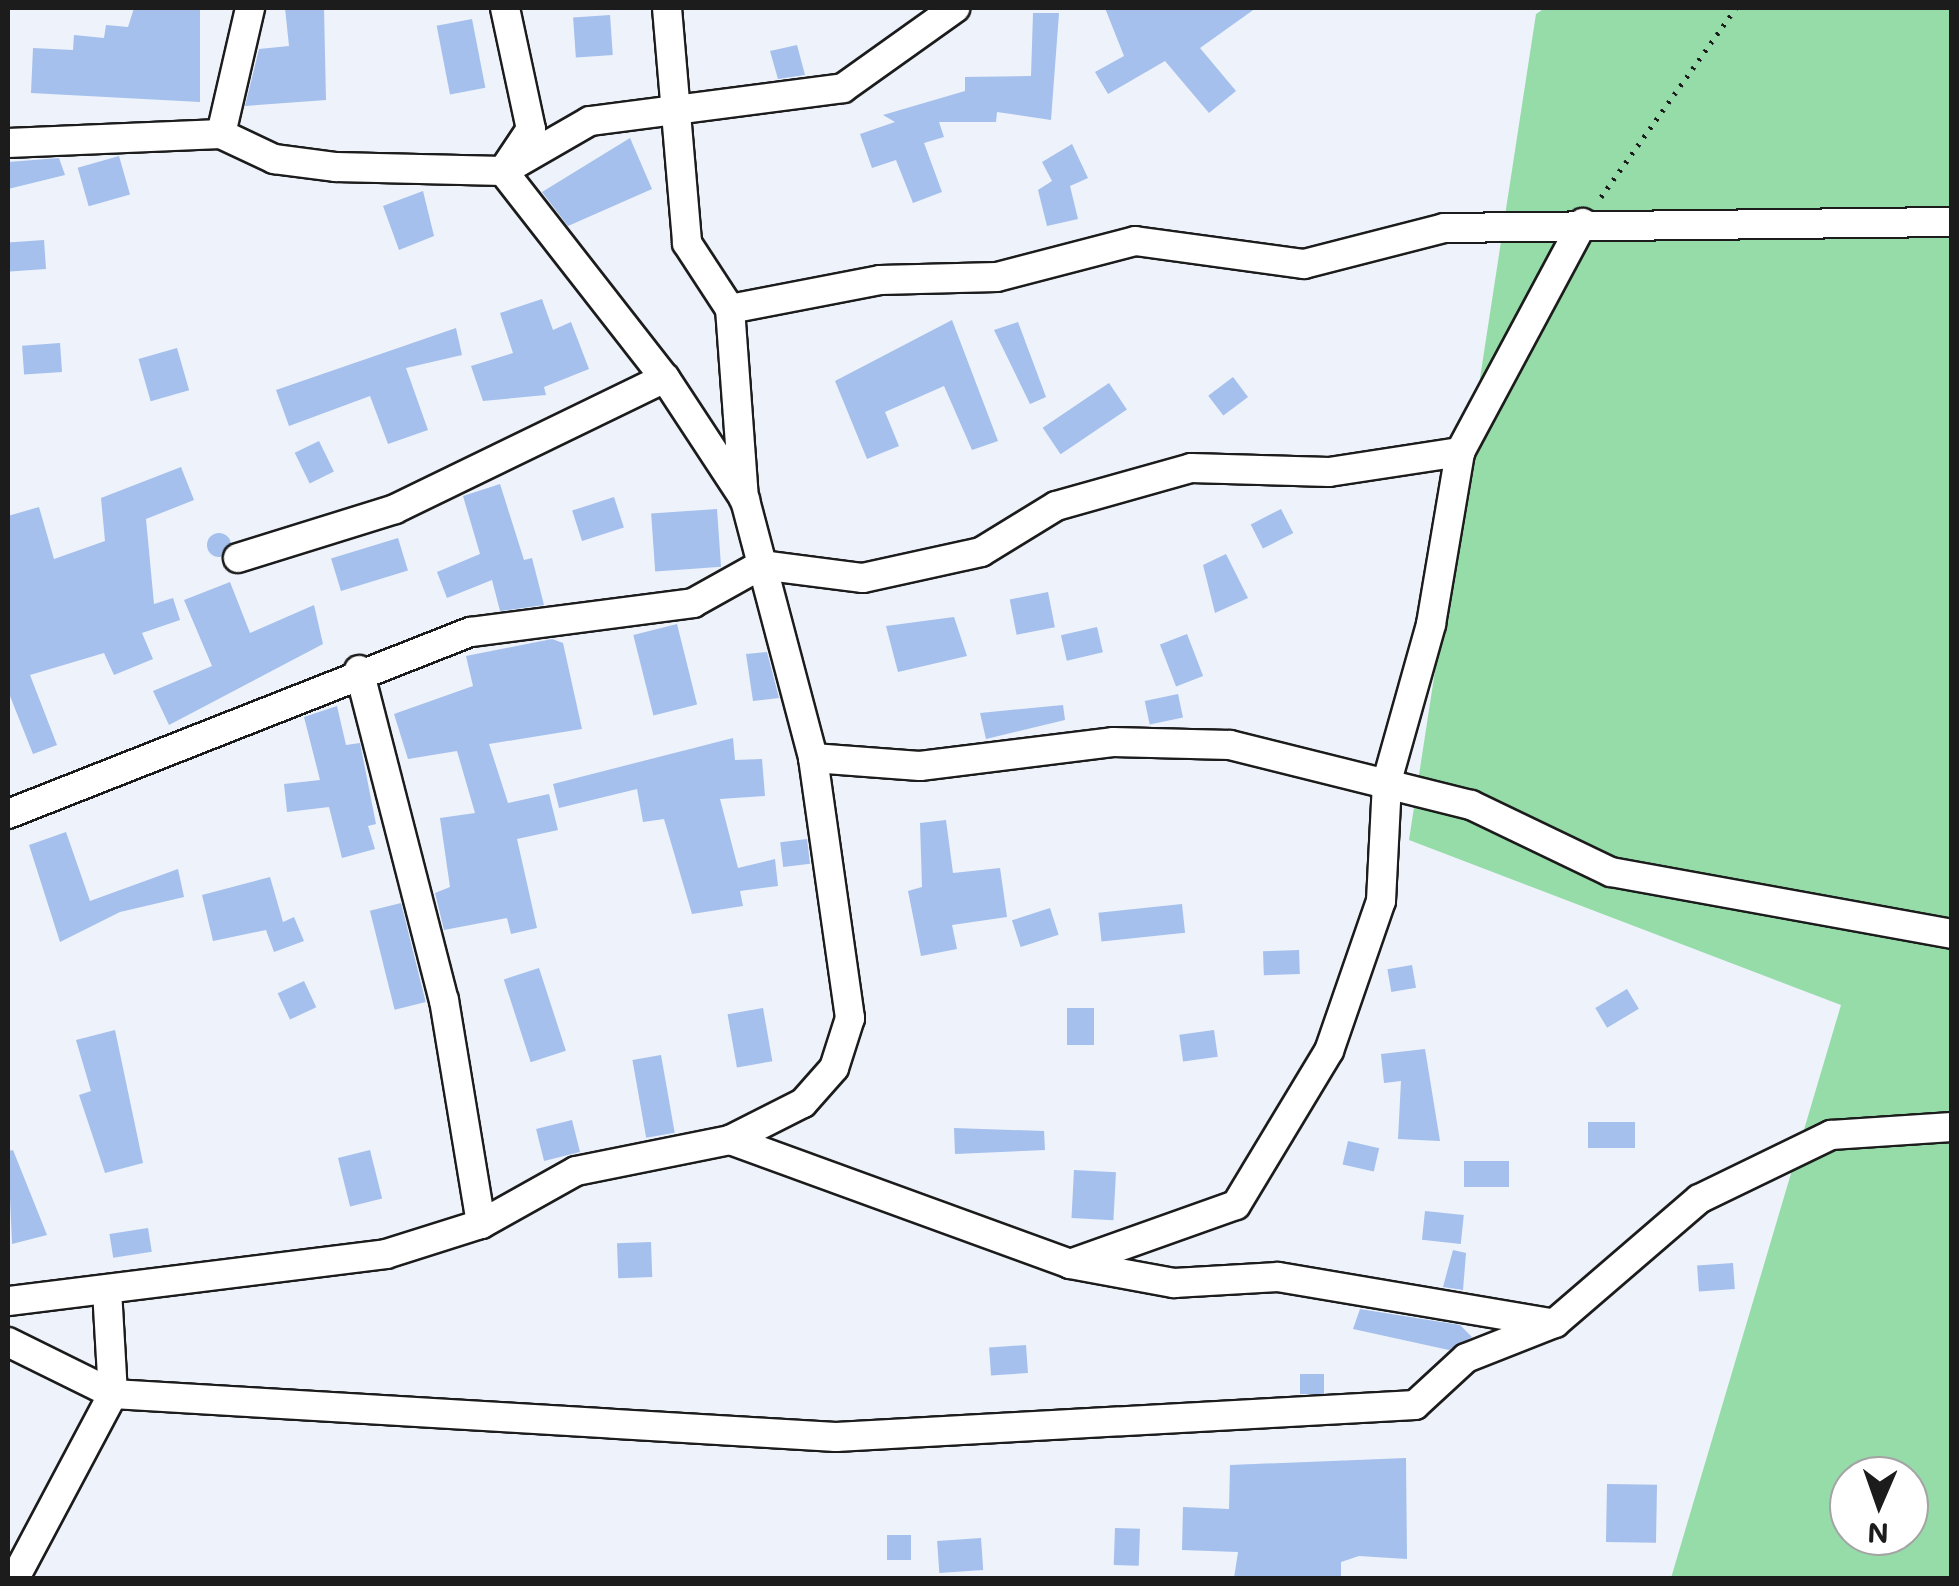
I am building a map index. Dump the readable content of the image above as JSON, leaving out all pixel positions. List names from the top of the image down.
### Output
{
  "north": "bottom"
}
